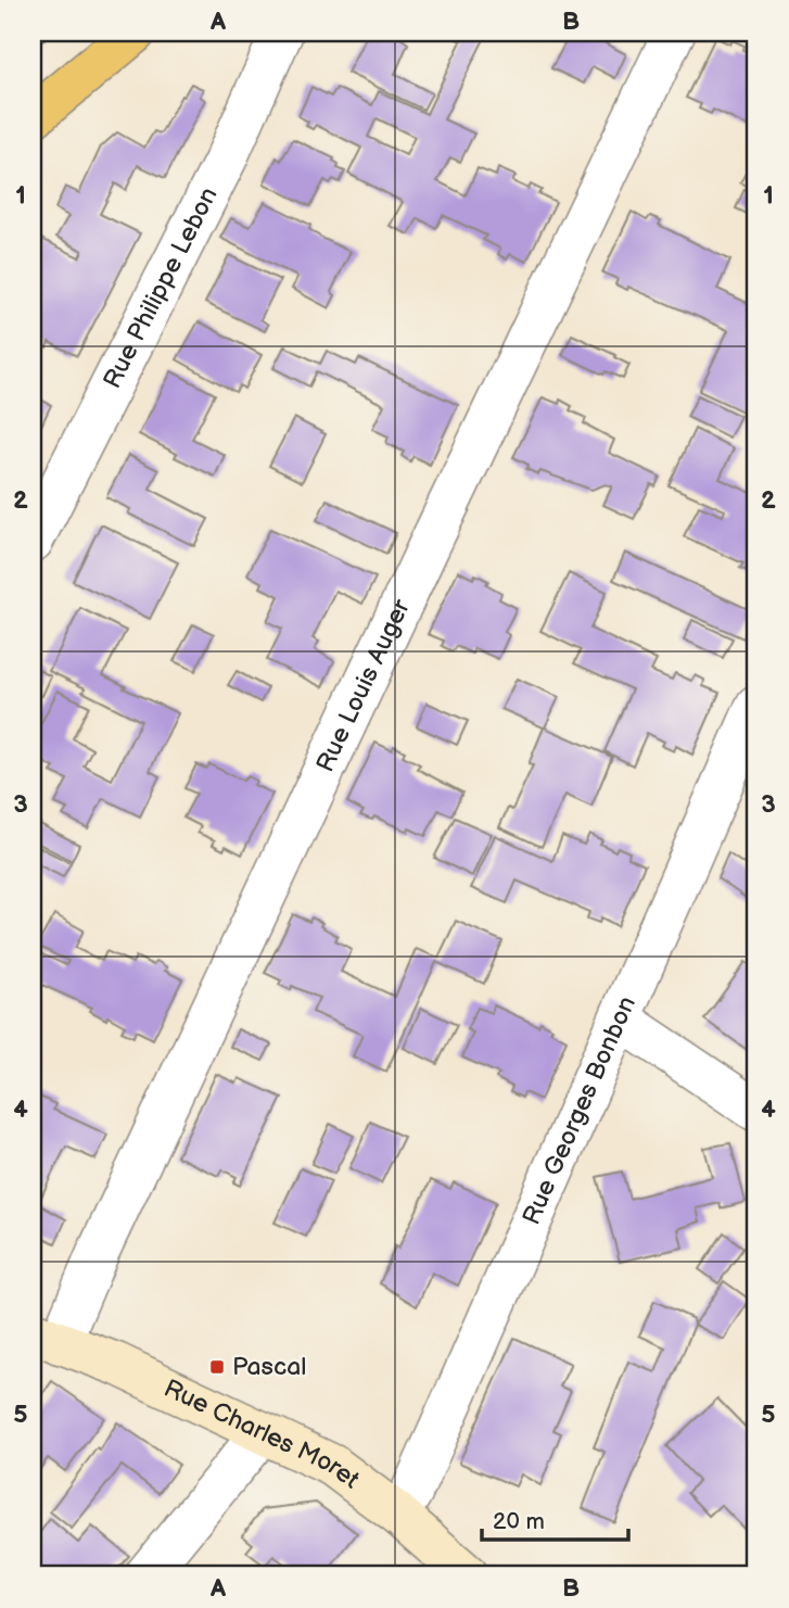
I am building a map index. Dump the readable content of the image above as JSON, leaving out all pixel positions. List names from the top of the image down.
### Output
{
  "streets": {
    "street": [
      "Rue Philippe Lebon",
      "Rue Louis Auger",
      "Rue Georges Bonbon",
      "Rue Charles Moret"
    ]
  },
  "crossings": [
    ["Rue Louis Auger", "Rue Charles Moret"],
    ["Rue Georges Bonbon", "Rue Charles Moret"]
  ],
  "places": {
    "transit": ["Pascal"]
  },
  "scale_bar": "20 m",
  "grid": {
    "columns": ["A", "B"],
    "rows": [
      "1",
      "2",
      "3",
      "4",
      "5"
    ]
  }
}
